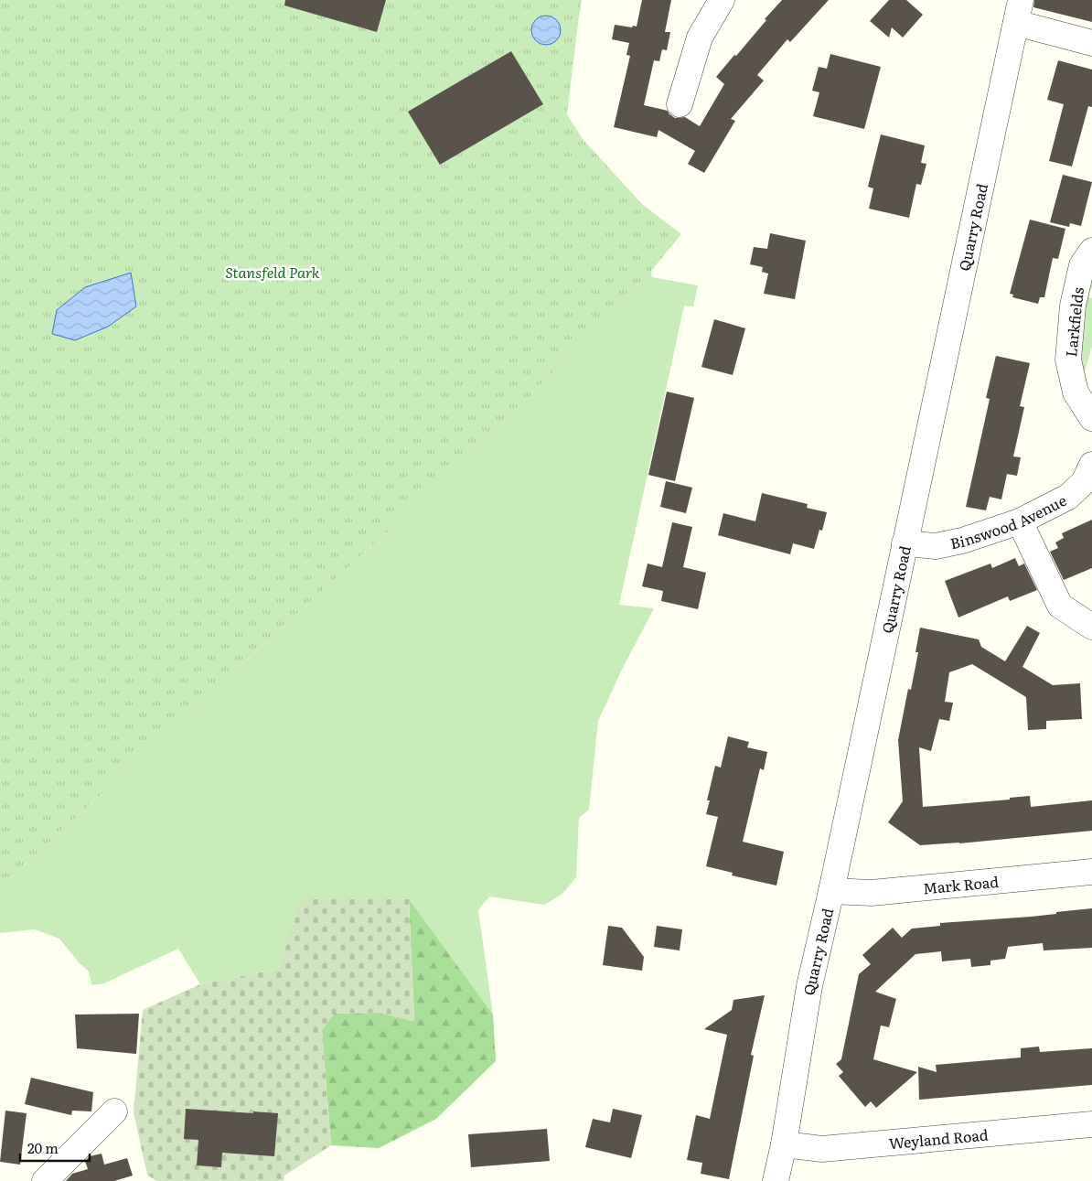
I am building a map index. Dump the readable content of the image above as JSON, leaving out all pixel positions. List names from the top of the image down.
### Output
{
  "streets": {
    "street": [
      "Quarry Road",
      "Larkfields",
      "Binswood Avenue",
      "Mark Road",
      "Weyland Road"
    ]
  },
  "crossings": [
    ["Quarry Road", "Binswood Avenue"],
    ["Quarry Road", "Mark Road"],
    ["Quarry Road", "Weyland Road"]
  ],
  "parks": ["Stansfeld Park"],
  "scale_bar": "20 m"
}
